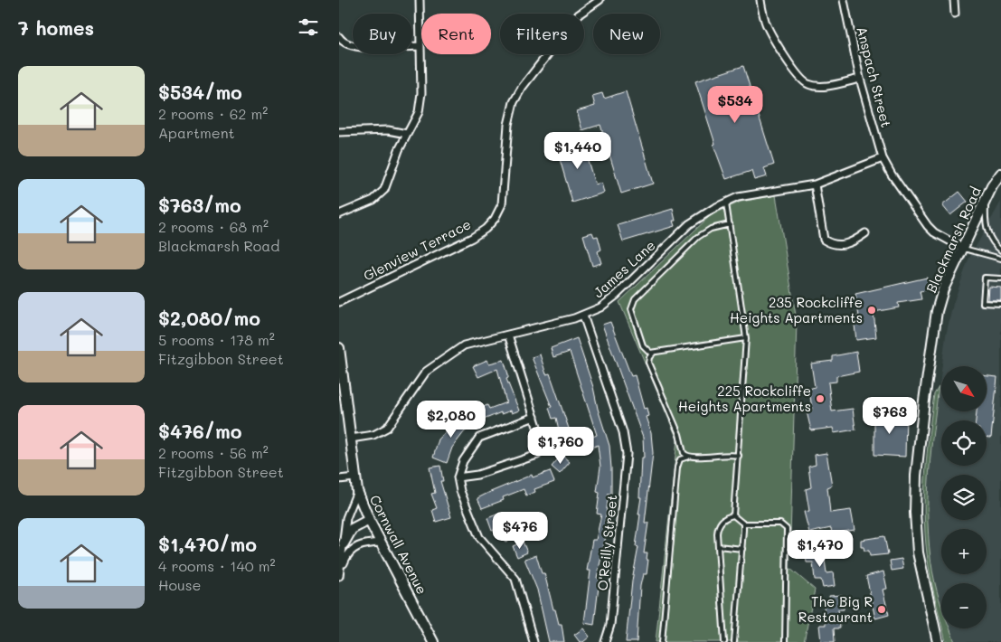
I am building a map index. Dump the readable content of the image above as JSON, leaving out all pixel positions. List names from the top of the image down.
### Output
{
  "streets": {
    "street": [
      "Anspach Street",
      "Blackmarsh Road",
      "Glenview Terrace",
      "James Lane",
      "O'Reilly Street",
      "Cornwall Avenue"
    ]
  },
  "crossings": [
    ["Anspach Street", "Blackmarsh Road"],
    ["Anspach Street", "James Lane"],
    ["James Lane", "O'Reilly Street"],
    ["James Lane", "Cornwall Avenue"]
  ],
  "places": ["235 Rockcliffe Heights Apartments", "225 Rockcliffe Heights Apartments", "The Big R Restaurant"],
  "north": "bottom right",
  "page": {
    "heading": "7 homes",
    "chip": [
      "Buy",
      "Rent",
      "Filters",
      "New"
    ],
    "list": [
      {
        "name": "$534/mo",
        "note": "2 rooms · 62 m² · Apartment"
      },
      {
        "name": "$763/mo",
        "note": "2 rooms · 68 m² · Blackmarsh Road"
      },
      {
        "name": "$2,080/mo",
        "note": "5 rooms · 178 m² · Fitzgibbon Street"
      },
      {
        "name": "$476/mo",
        "note": "2 rooms · 56 m² · Fitzgibbon Street"
      },
      {
        "name": "$1,470/mo",
        "note": "4 rooms · 140 m² · House"
      }
    ],
    "price": [
      "$534",
      "$1,440",
      "$763",
      "$2,080",
      "$1,760",
      "$476",
      "$1,470"
    ],
    "map_buttons": ["+", "−"]
  }
}
